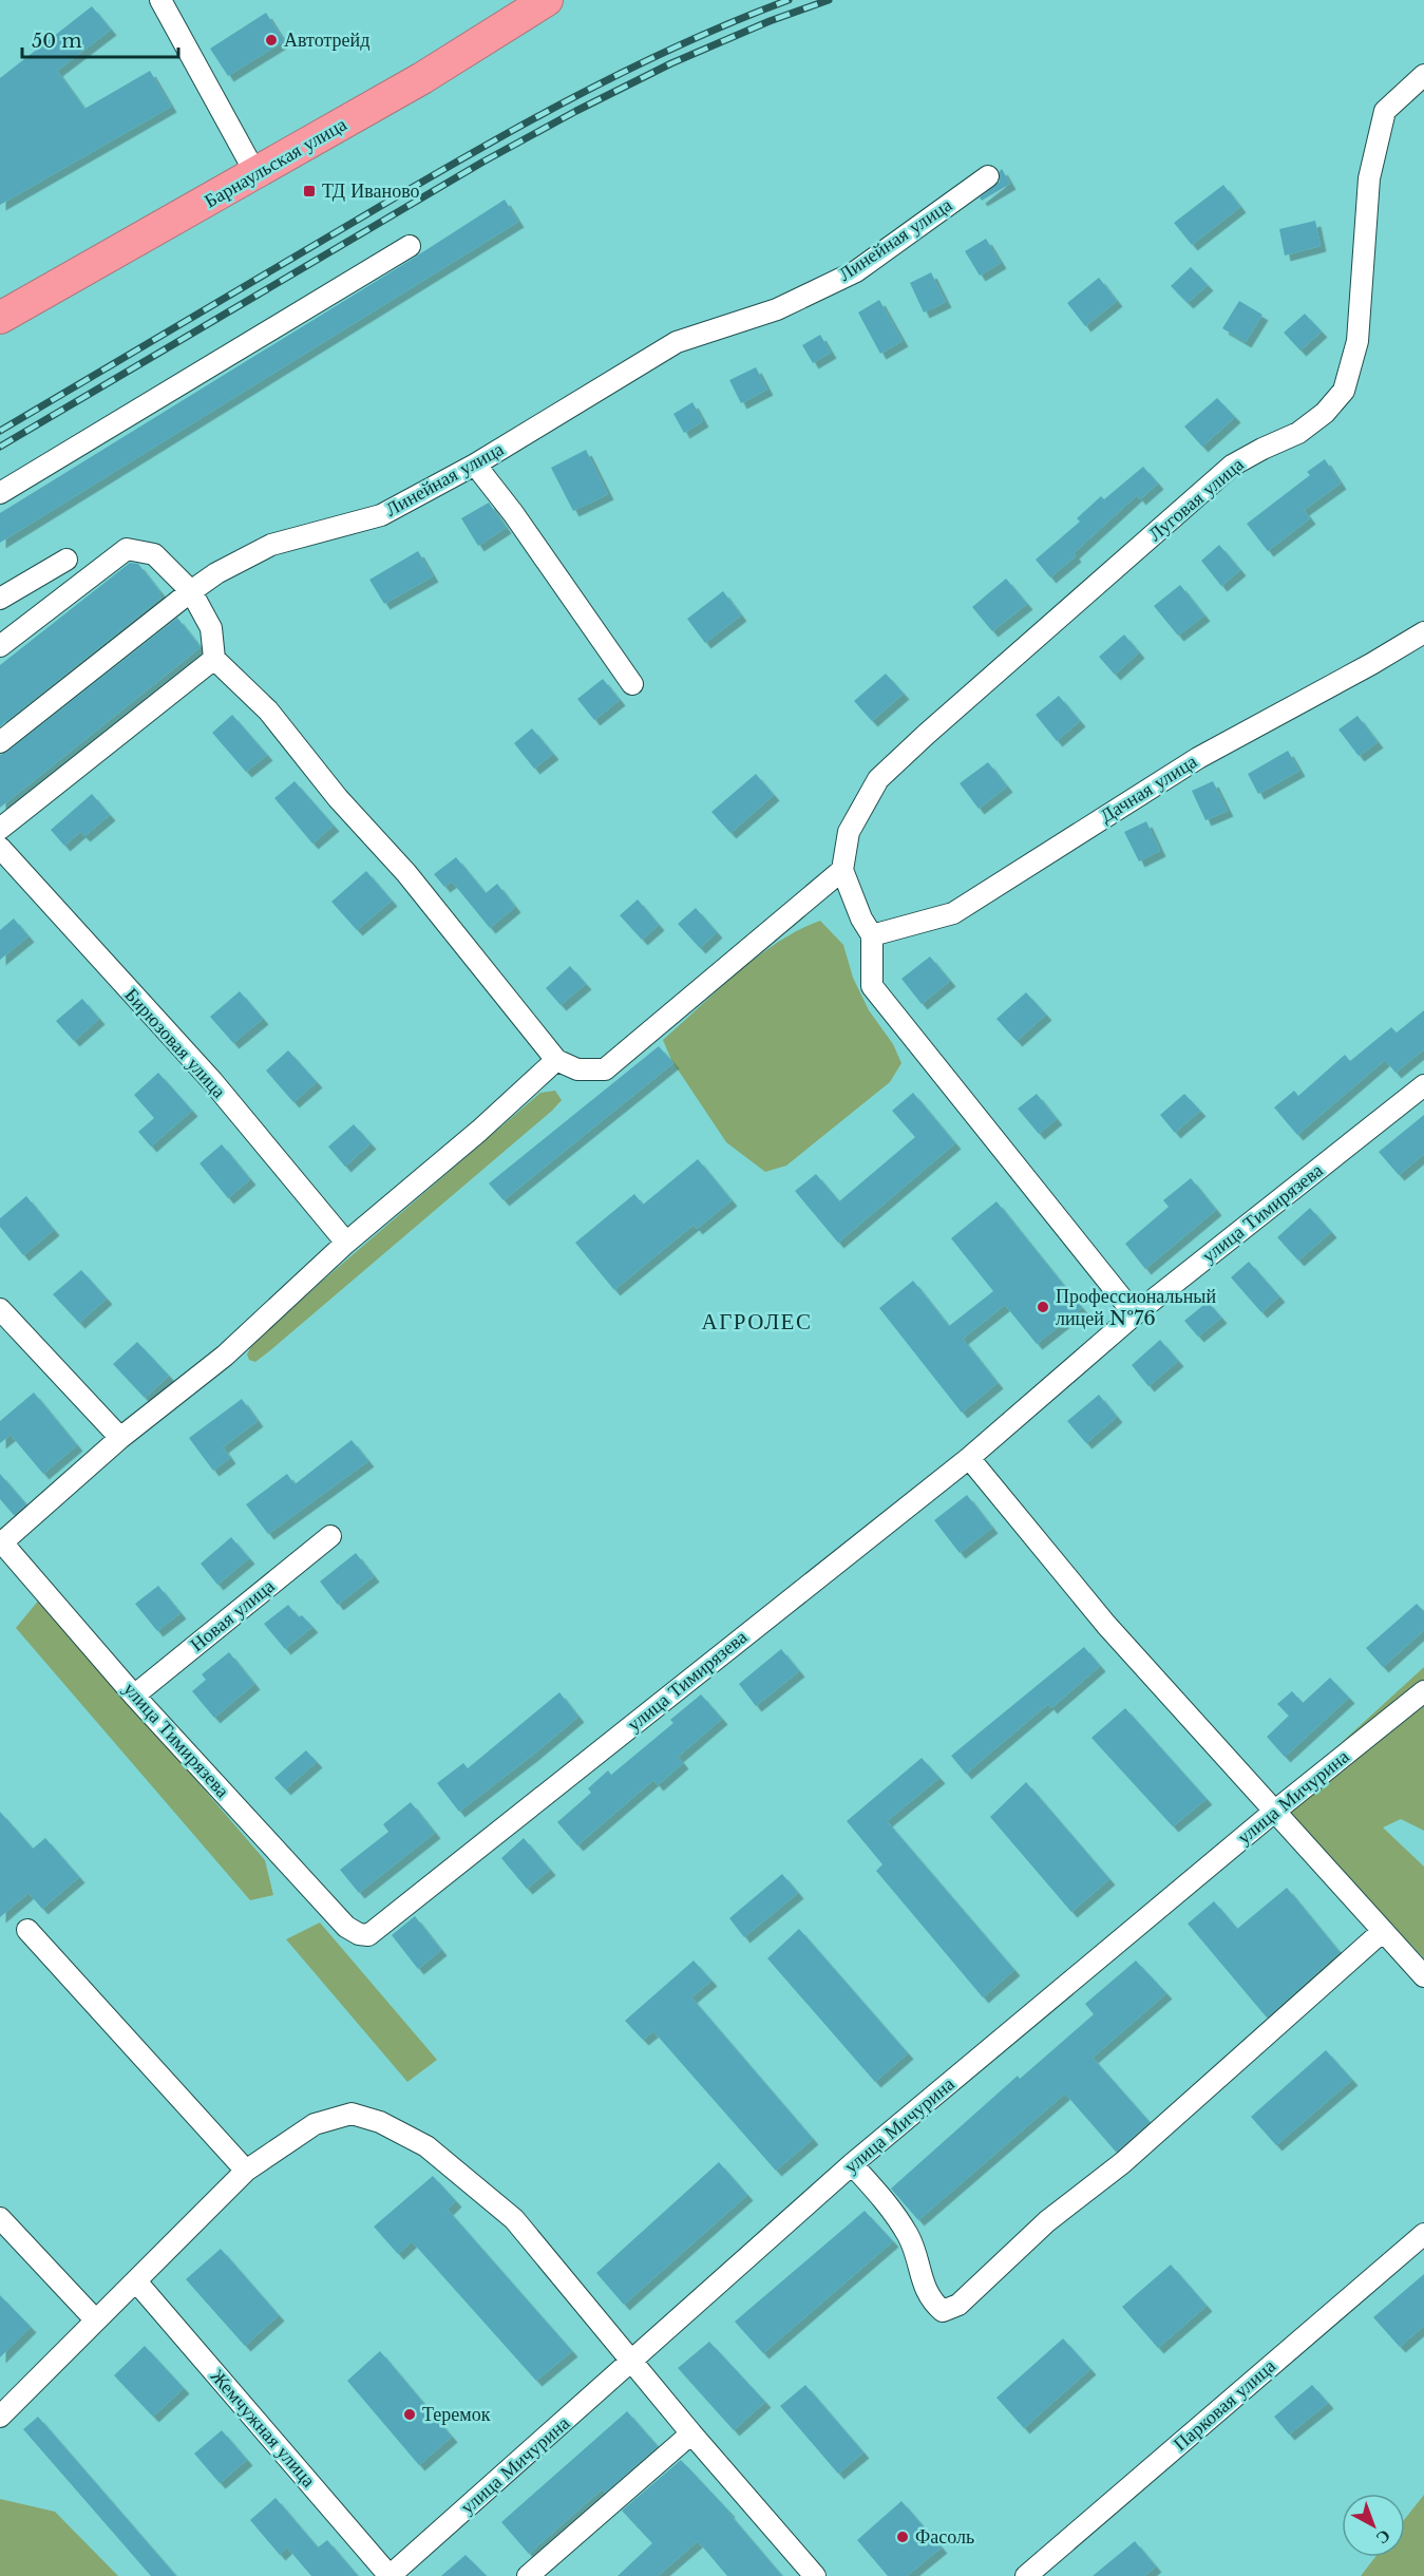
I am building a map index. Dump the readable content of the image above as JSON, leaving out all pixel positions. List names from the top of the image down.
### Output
{
  "streets": {
    "highway": ["Барнаульская улица"],
    "street": [
      "Линейная улица",
      "Луговая улица",
      "Дачная улица",
      "Бирюзовая улица",
      "улица Тимирязева",
      "Новая улица",
      "улица Мичурина",
      "Парковая улица",
      "Жемчужная улица"
    ]
  },
  "crossings": [
    ["улица Тимирязева", "Новая улица"],
    ["улица Мичурина", "Жемчужная улица"]
  ],
  "districts": ["АГРОЛЕС"],
  "places": {
    "other": [
      "Автотрейд",
      "Профессиональный лицей №76",
      "Теремок",
      "Фасоль"
    ],
    "transit": ["ТД Иваново"]
  },
  "scale_bar": "50 m",
  "north": "bottom right"
}
